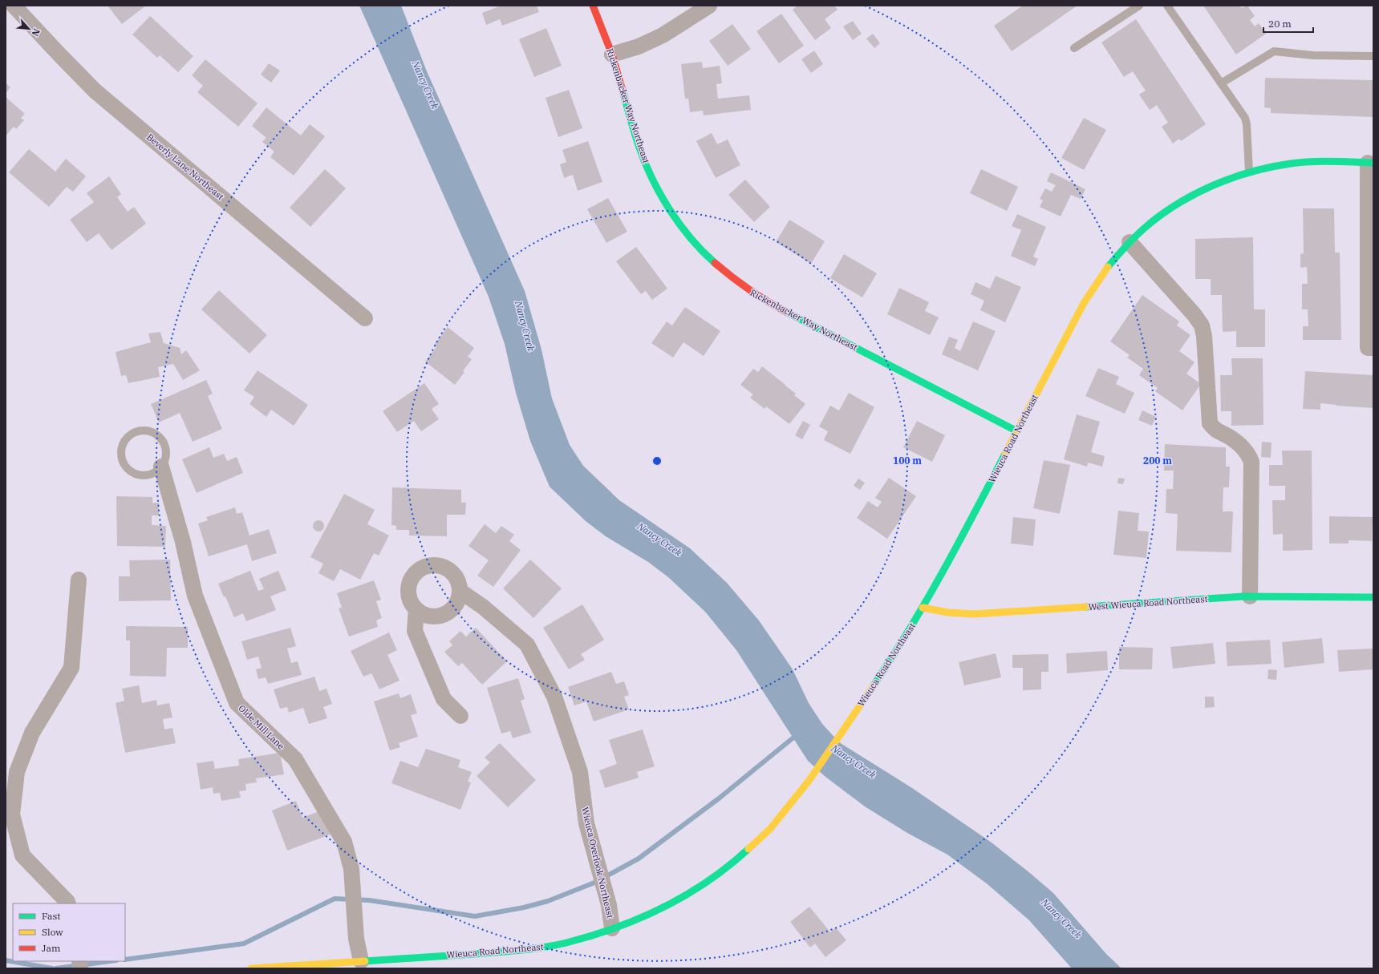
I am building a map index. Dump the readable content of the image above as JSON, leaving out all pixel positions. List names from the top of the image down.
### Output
{
  "streets": {
    "street": [
      "Rickenbacker Way Northeast",
      "Beverly Lane Northeast",
      "Wieuca Road Northeast",
      "West Wieuca Road Northeast",
      "Olde Mill Lane",
      "Wieuca Overlook Northeast"
    ]
  },
  "crossings": [
    ["Rickenbacker Way Northeast", "Wieuca Road Northeast"],
    ["Wieuca Road Northeast", "West Wieuca Road Northeast"],
    ["Wieuca Road Northeast", "Olde Mill Lane"],
    ["Wieuca Road Northeast", "Wieuca Overlook Northeast"]
  ],
  "water": ["Nancy Creek"],
  "legend": ["Fast", "Slow", "Jam"],
  "scale_bar": "20 m",
  "north": "bottom right",
  "rings": ["100 m", "200 m"]
}
